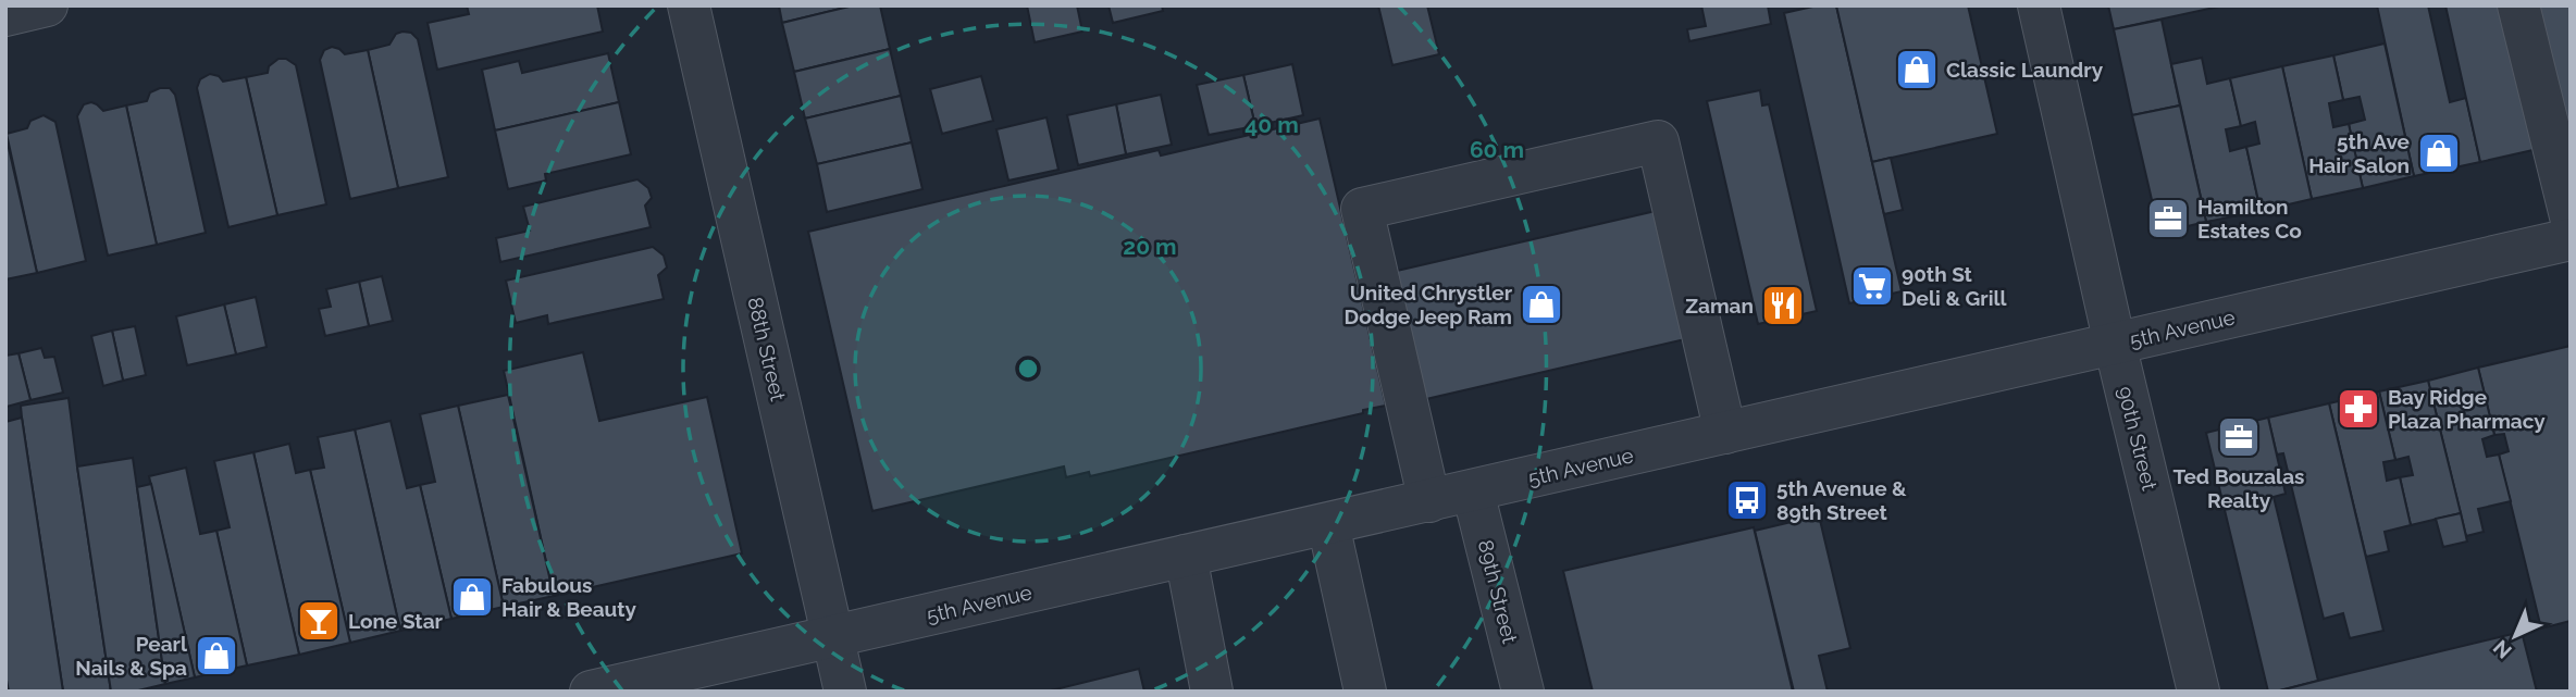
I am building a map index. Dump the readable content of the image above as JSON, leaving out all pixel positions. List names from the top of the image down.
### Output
{
  "streets": {
    "street": [
      "5th Avenue",
      "88th Street",
      "90th Street",
      "89th Street"
    ]
  },
  "crossings": [
    ["5th Avenue", "88th Street"],
    ["5th Avenue", "90th Street"],
    ["5th Avenue", "89th Street"]
  ],
  "places": {
    "shop": [
      "Classic Laundry",
      "5th Ave Hair Salon",
      "United Chrystler Dodge Jeep Ram",
      "Fabulous Hair & Beauty",
      "Pearl Nails & Spa"
    ],
    "office": ["Hamilton Estates Co", "Ted Bouzalas Realty"],
    "supermarket": ["90th St Deli & Grill"],
    "restaurant": ["Zaman"],
    "pharmacy": ["Bay Ridge Plaza Pharmacy"],
    "bus stop": ["5th Avenue & 89th Street"],
    "bar": ["Lone Star"]
  },
  "north": "bottom left",
  "rings": ["40 m", "60 m", "20 m"]
}
